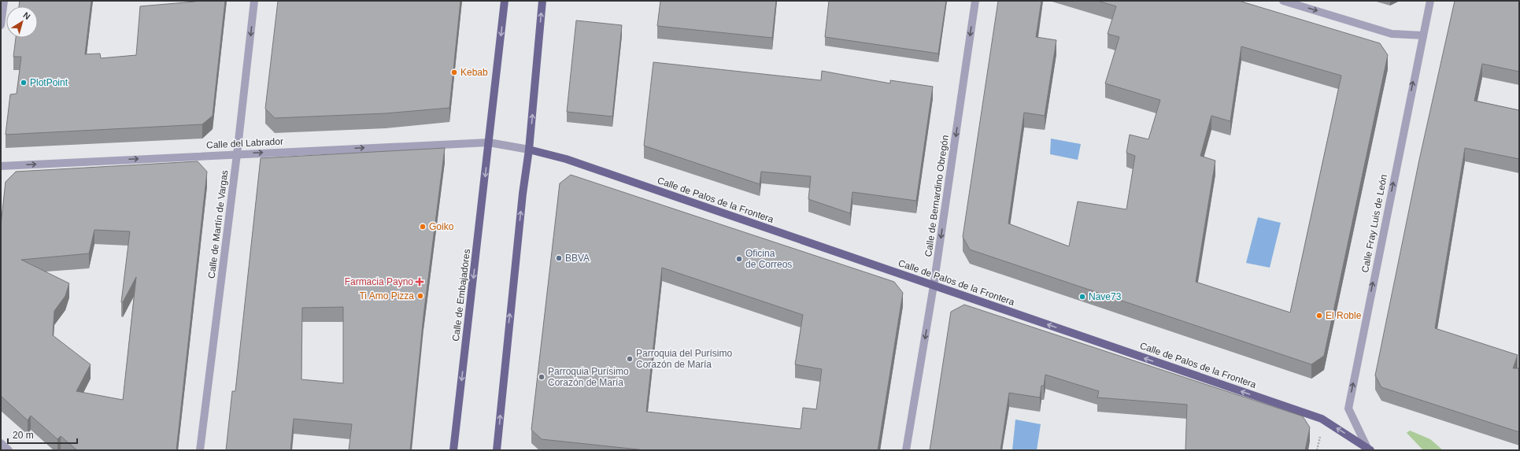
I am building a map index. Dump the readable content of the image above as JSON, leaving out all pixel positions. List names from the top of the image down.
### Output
{
  "streets": {
    "main road": ["Calle de Palos de la Frontera", "Calle de Embajadores"],
    "street": [
      "Calle del Labrador",
      "Calle de Bernardino Obregón",
      "Calle Fray Luis de León",
      "Calle de Martín de Vargas"
    ]
  },
  "crossings": [
    ["Calle del Labrador", "Calle de Martín de Vargas"],
    ["Calle del Labrador", "Calle de Embajadores"],
    ["Calle de Bernardino Obregón", "Calle de Palos de la Frontera"],
    ["Calle de Palos de la Frontera", "Calle Fray Luis de León"]
  ],
  "one_way": [
    "Calle del Labrador",
    "Calle de Bernardino Obregón",
    "Calle de Palos de la Frontera",
    "Calle Fray Luis de León"
  ],
  "places": {
    "other": [
      "Kebab",
      "PlotPoint",
      "Goiko",
      "BBVA",
      "Oficina de Correos",
      "Ti Amo Pizza",
      "Nave73",
      "El Roble",
      "Parroquia del Purísimo Corazón de María",
      "Parroquia Purísimo Corazón de María"
    ],
    "health": ["Farmacia Payno"]
  },
  "scale_bar": "20 m",
  "north": "top right"
}
